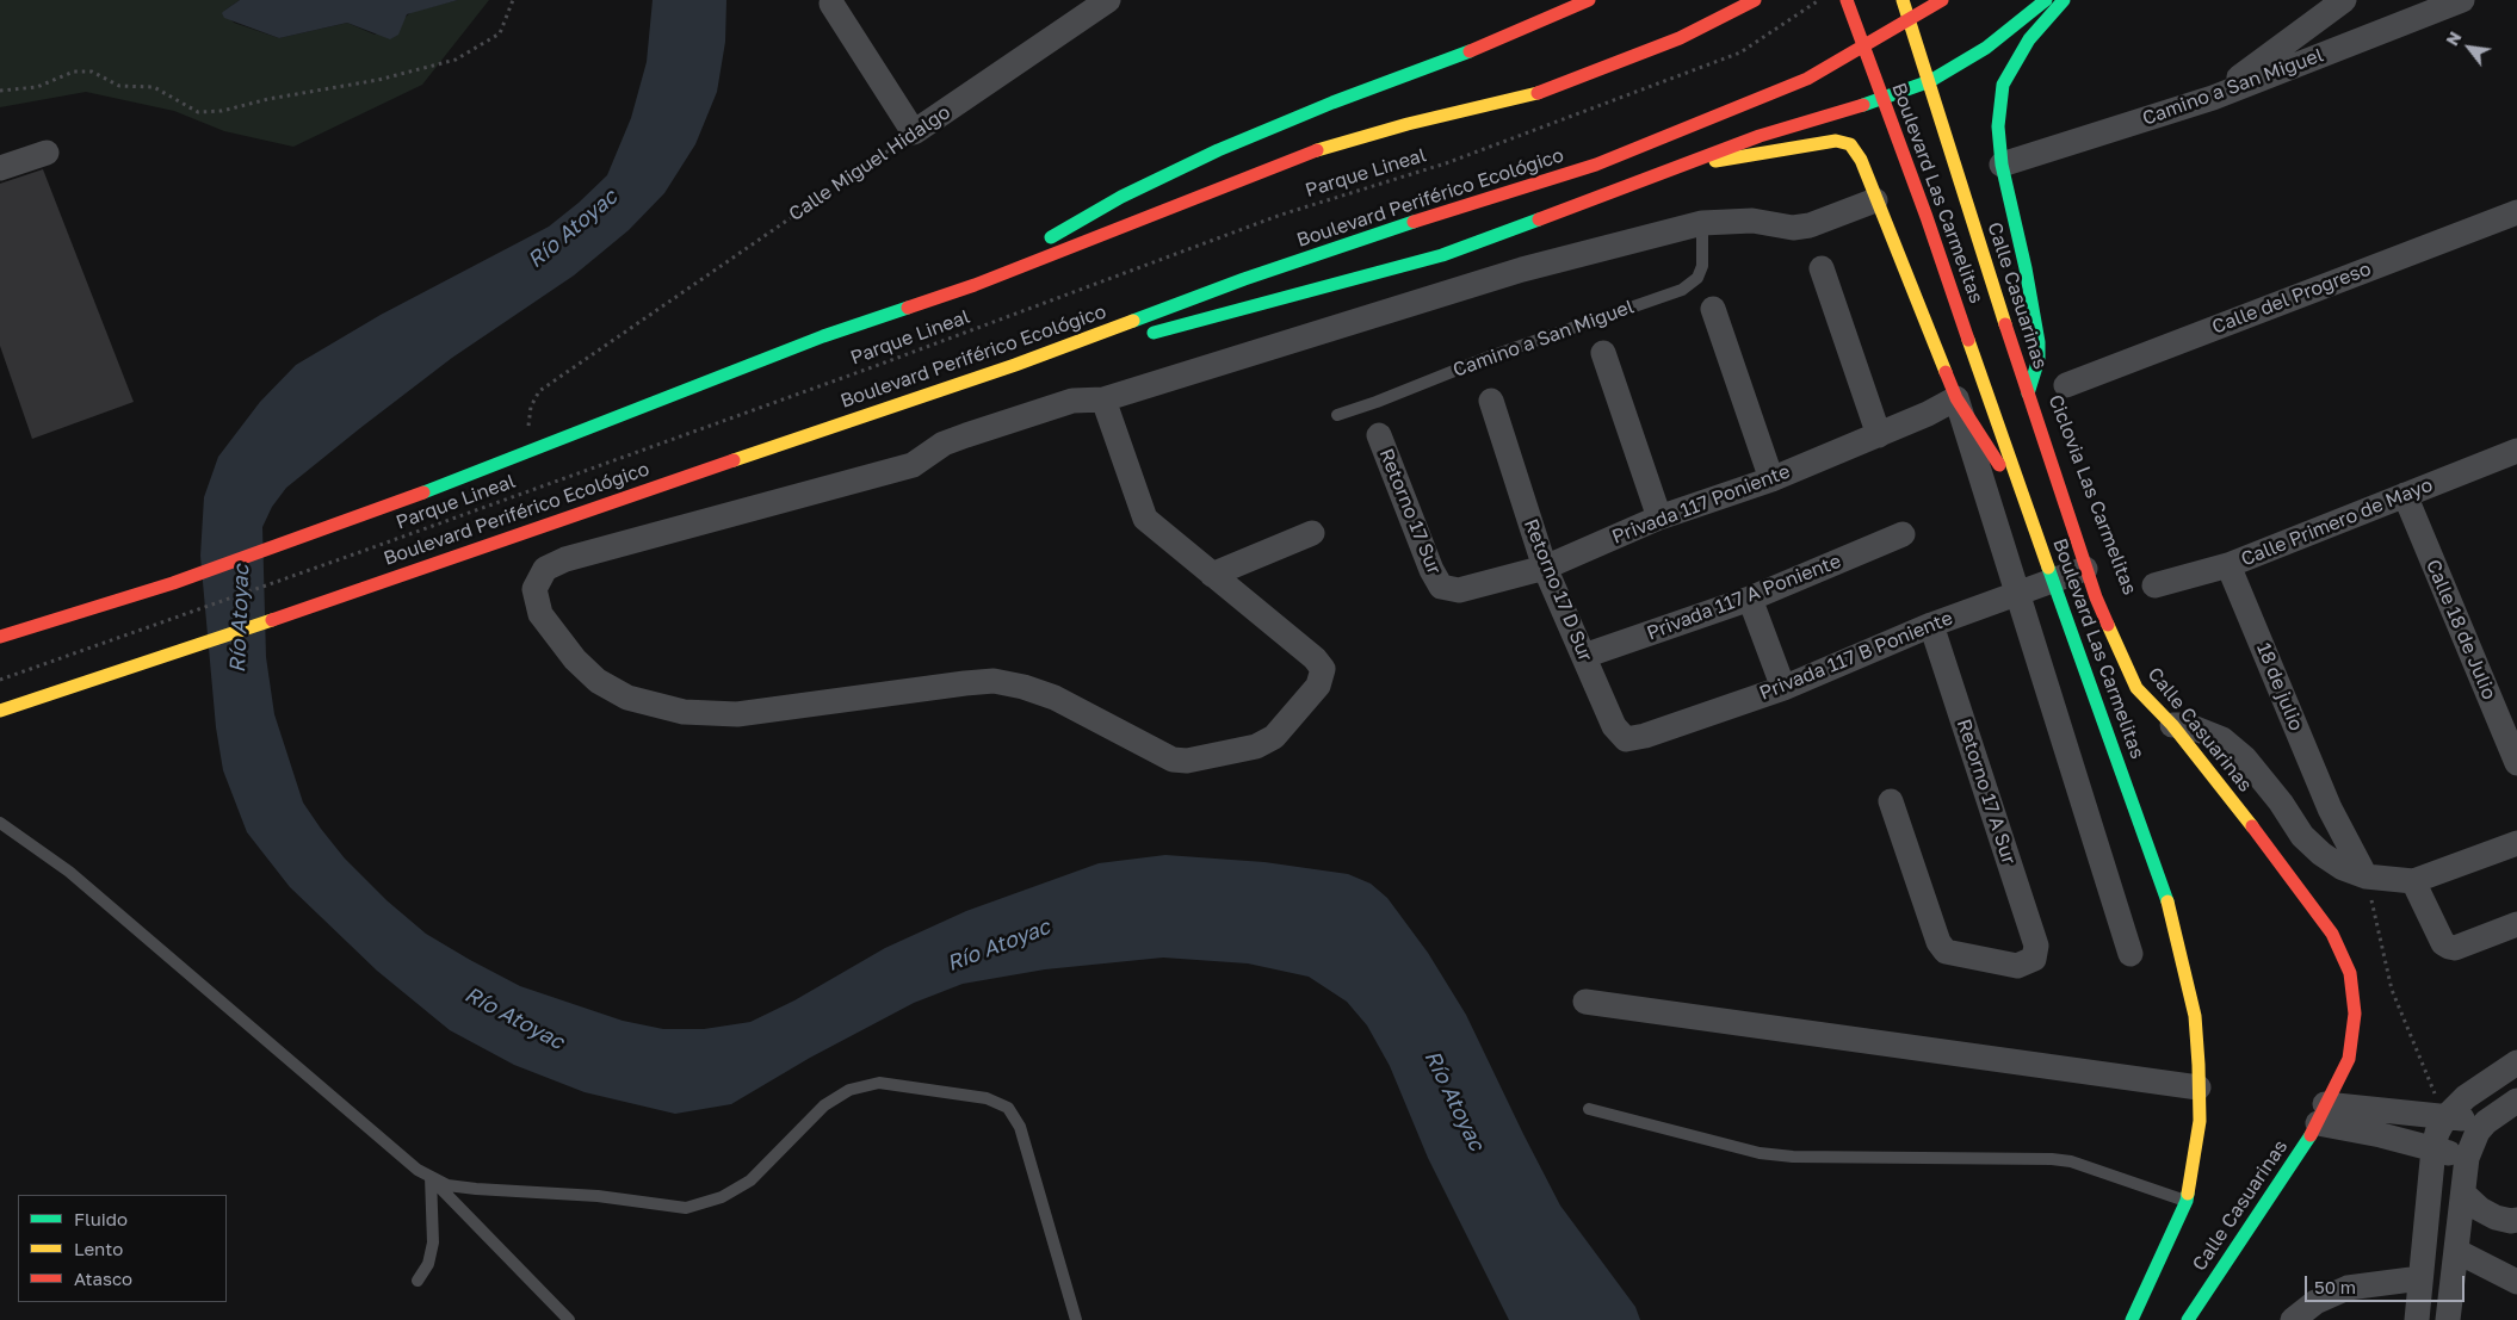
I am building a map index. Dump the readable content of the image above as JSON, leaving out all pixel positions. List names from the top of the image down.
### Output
{
  "streets": {
    "main road": ["Boulevard Las Carmelitas", "Boulevard Periférico Ecológico", "Calle Casuarinas"],
    "street": [
      "Camino a San Miguel",
      "Calle Miguel Hidalgo",
      "Calle del Progreso",
      "Privada 117 Poniente",
      "Retorno 17 Sur",
      "Calle Primero de Mayo",
      "Retorno 17 D Sur",
      "Privada 117 A Poniente",
      "Calle 18 de Julio",
      "Privada 117 B Poniente",
      "18 de julio",
      "Retorno 17 A Sur"
    ],
    "path": ["Parque Lineal"]
  },
  "crossings": [
    ["Boulevard Las Carmelitas", "Calle Casuarinas"],
    ["Boulevard Las Carmelitas", "Privada 117 B Poniente"],
    ["Calle Casuarinas", "Privada 117 B Poniente"],
    ["Privada 117 Poniente", "Retorno 17 Sur"],
    ["Privada 117 Poniente", "Retorno 17 D Sur"],
    ["Calle Primero de Mayo", "Calle 18 de Julio"],
    ["Calle Primero de Mayo", "18 de julio"],
    ["Retorno 17 D Sur", "Privada 117 A Poniente"],
    ["Retorno 17 D Sur", "Privada 117 B Poniente"],
    ["Privada 117 B Poniente", "Retorno 17 A Sur"]
  ],
  "water": ["Río Atoyac"],
  "legend": ["Fluido", "Lento", "Atasco"],
  "scale_bar": "50 m",
  "north": "top left"
}
